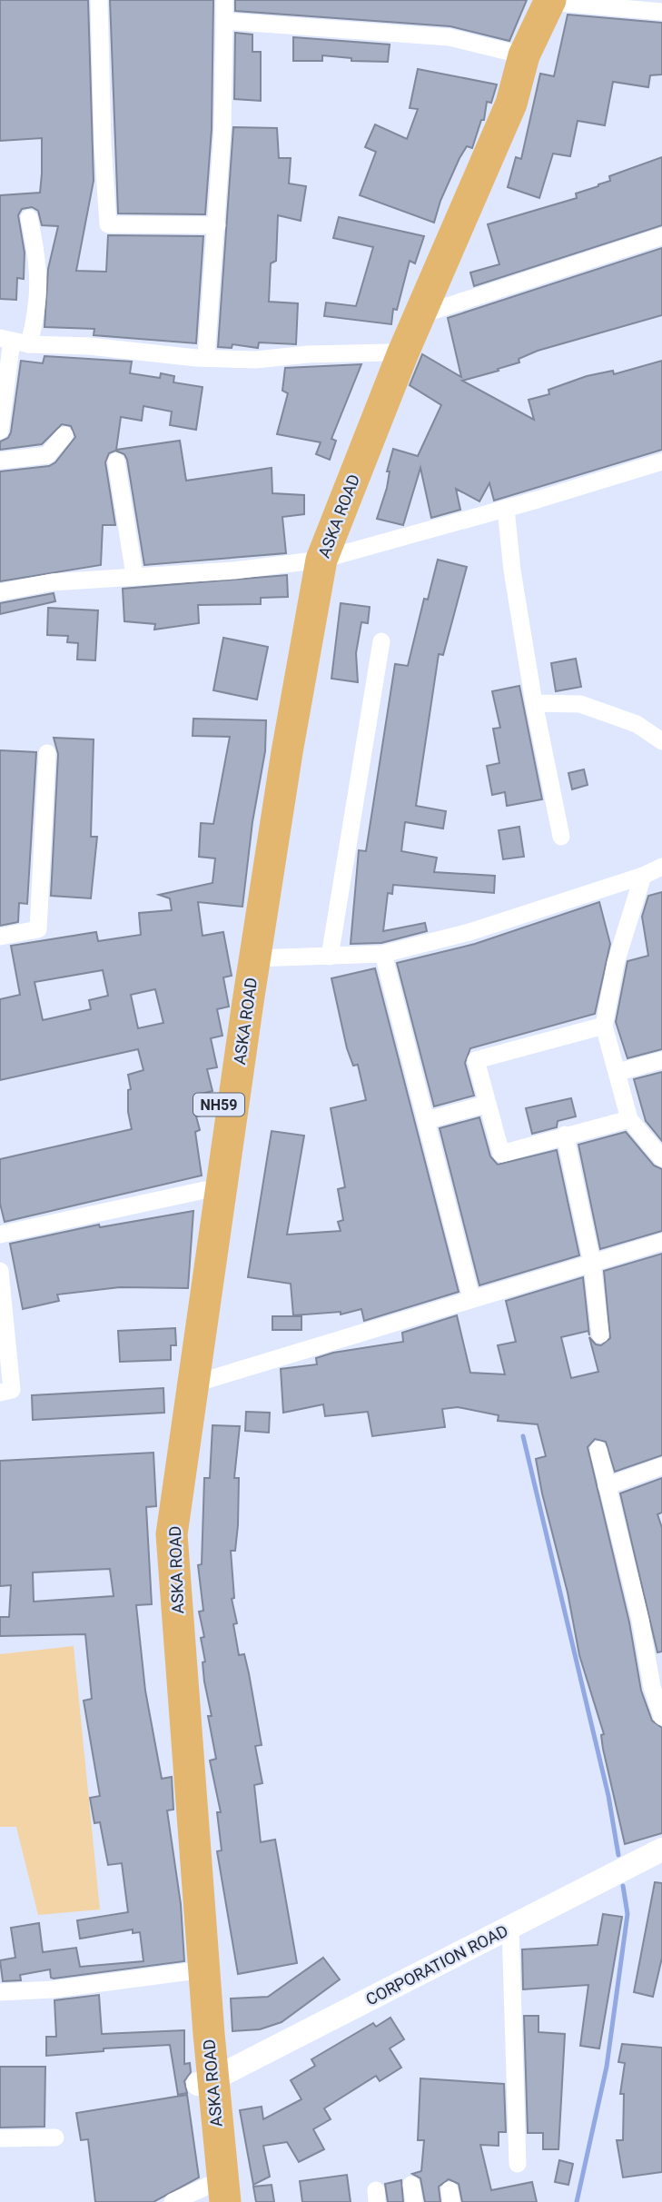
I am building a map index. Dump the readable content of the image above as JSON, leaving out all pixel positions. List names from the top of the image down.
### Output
{
  "streets": {
    "highway": ["ASKA ROAD", "NH59"],
    "street": ["CORPORATION ROAD"]
  },
  "crossings": [
    ["ASKA ROAD", "NH59"],
    ["ASKA ROAD", "CORPORATION ROAD"]
  ]
}
